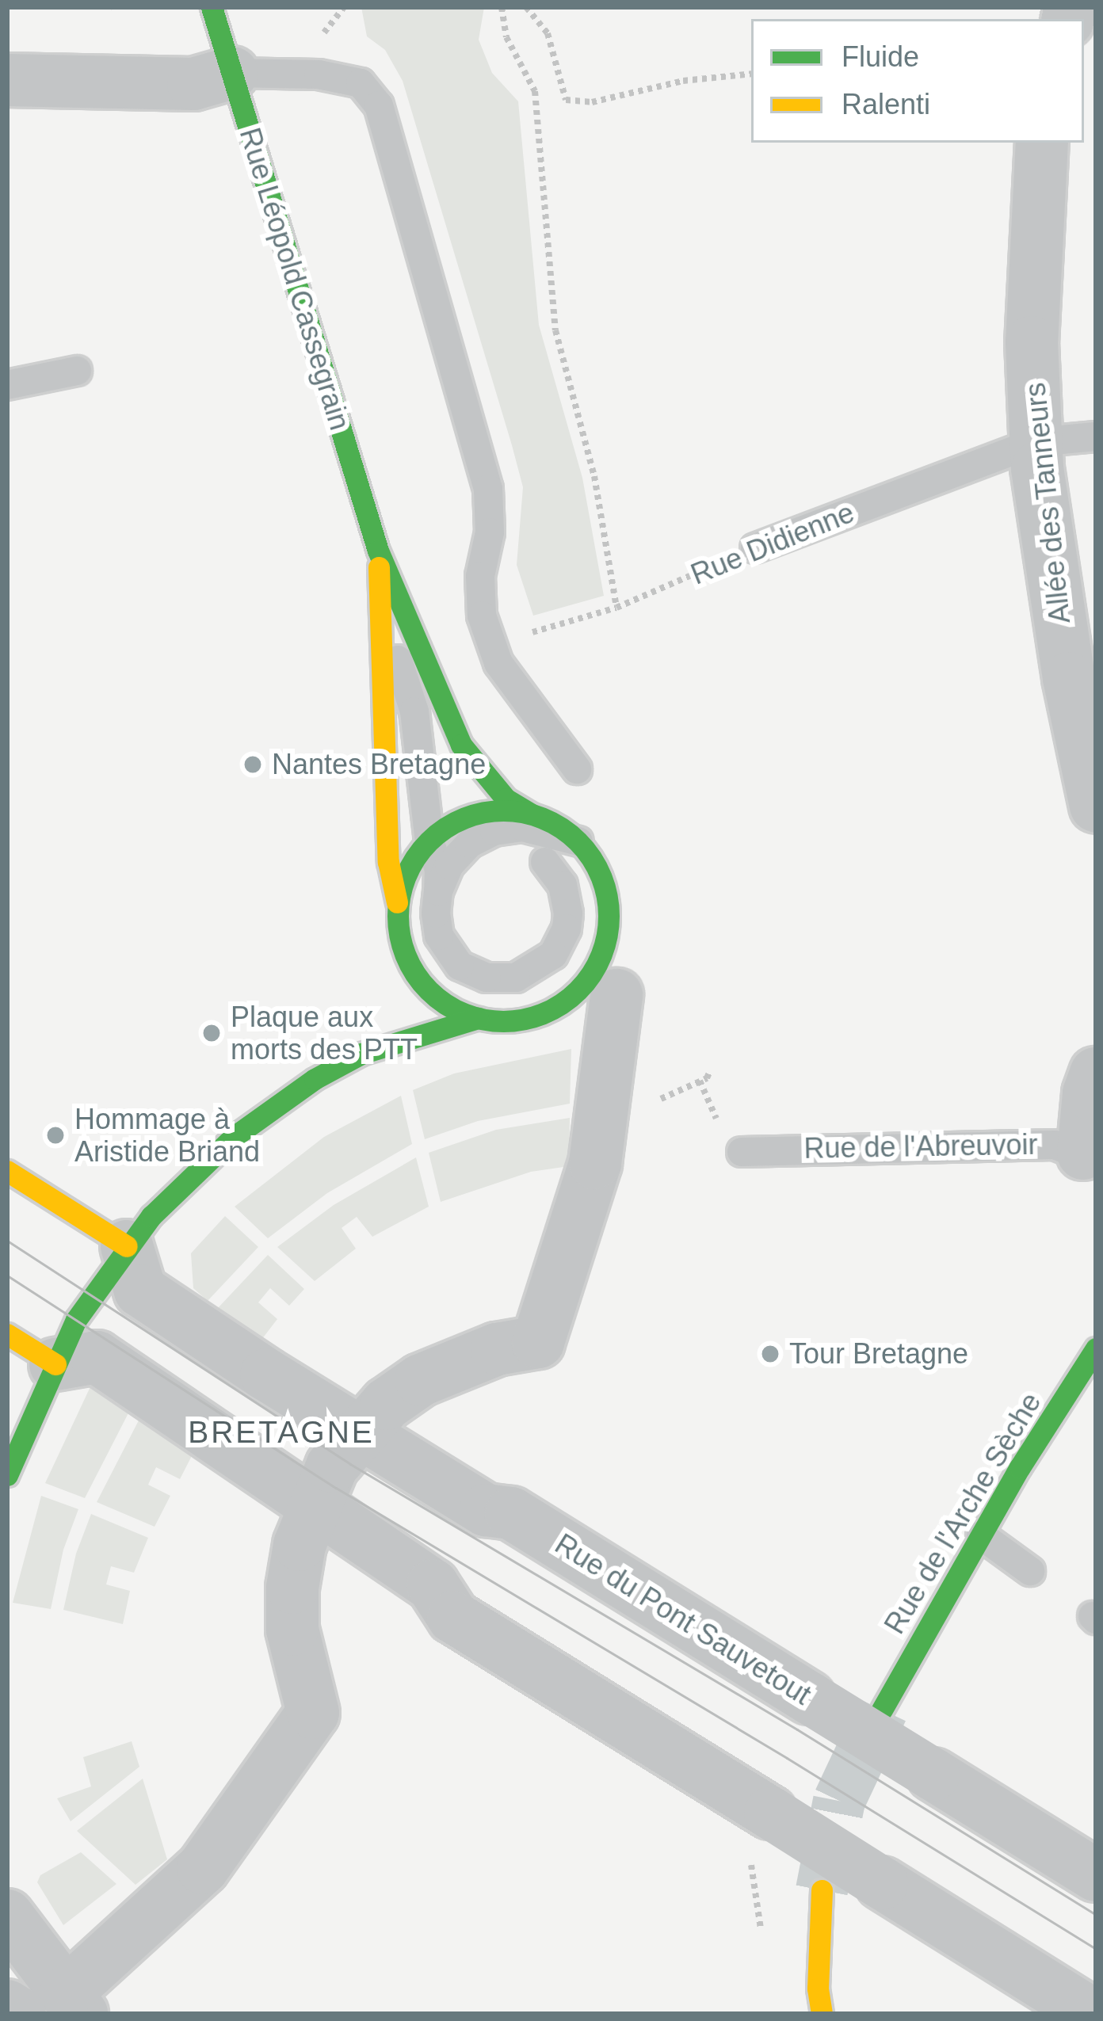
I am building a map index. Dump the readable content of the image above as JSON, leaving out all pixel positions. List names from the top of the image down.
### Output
{
  "streets": {
    "main road": ["Rue Léopold Cassegrain", "Rue de l'Arche Sèche"],
    "street": ["Allée des Tanneurs", "Rue du Pont Sauvetout"],
    "lane": ["Rue Didienne", "Rue de l'Abreuvoir"]
  },
  "crossings": [
    ["Allée des Tanneurs", "Rue Didienne"]
  ],
  "districts": ["BRETAGNE"],
  "places": [
    "Nantes Bretagne",
    "Plaque aux morts des PTT",
    "Hommage à Aristide Briand",
    "Tour Bretagne"
  ],
  "legend": ["Fluide", "Ralenti"]
}
